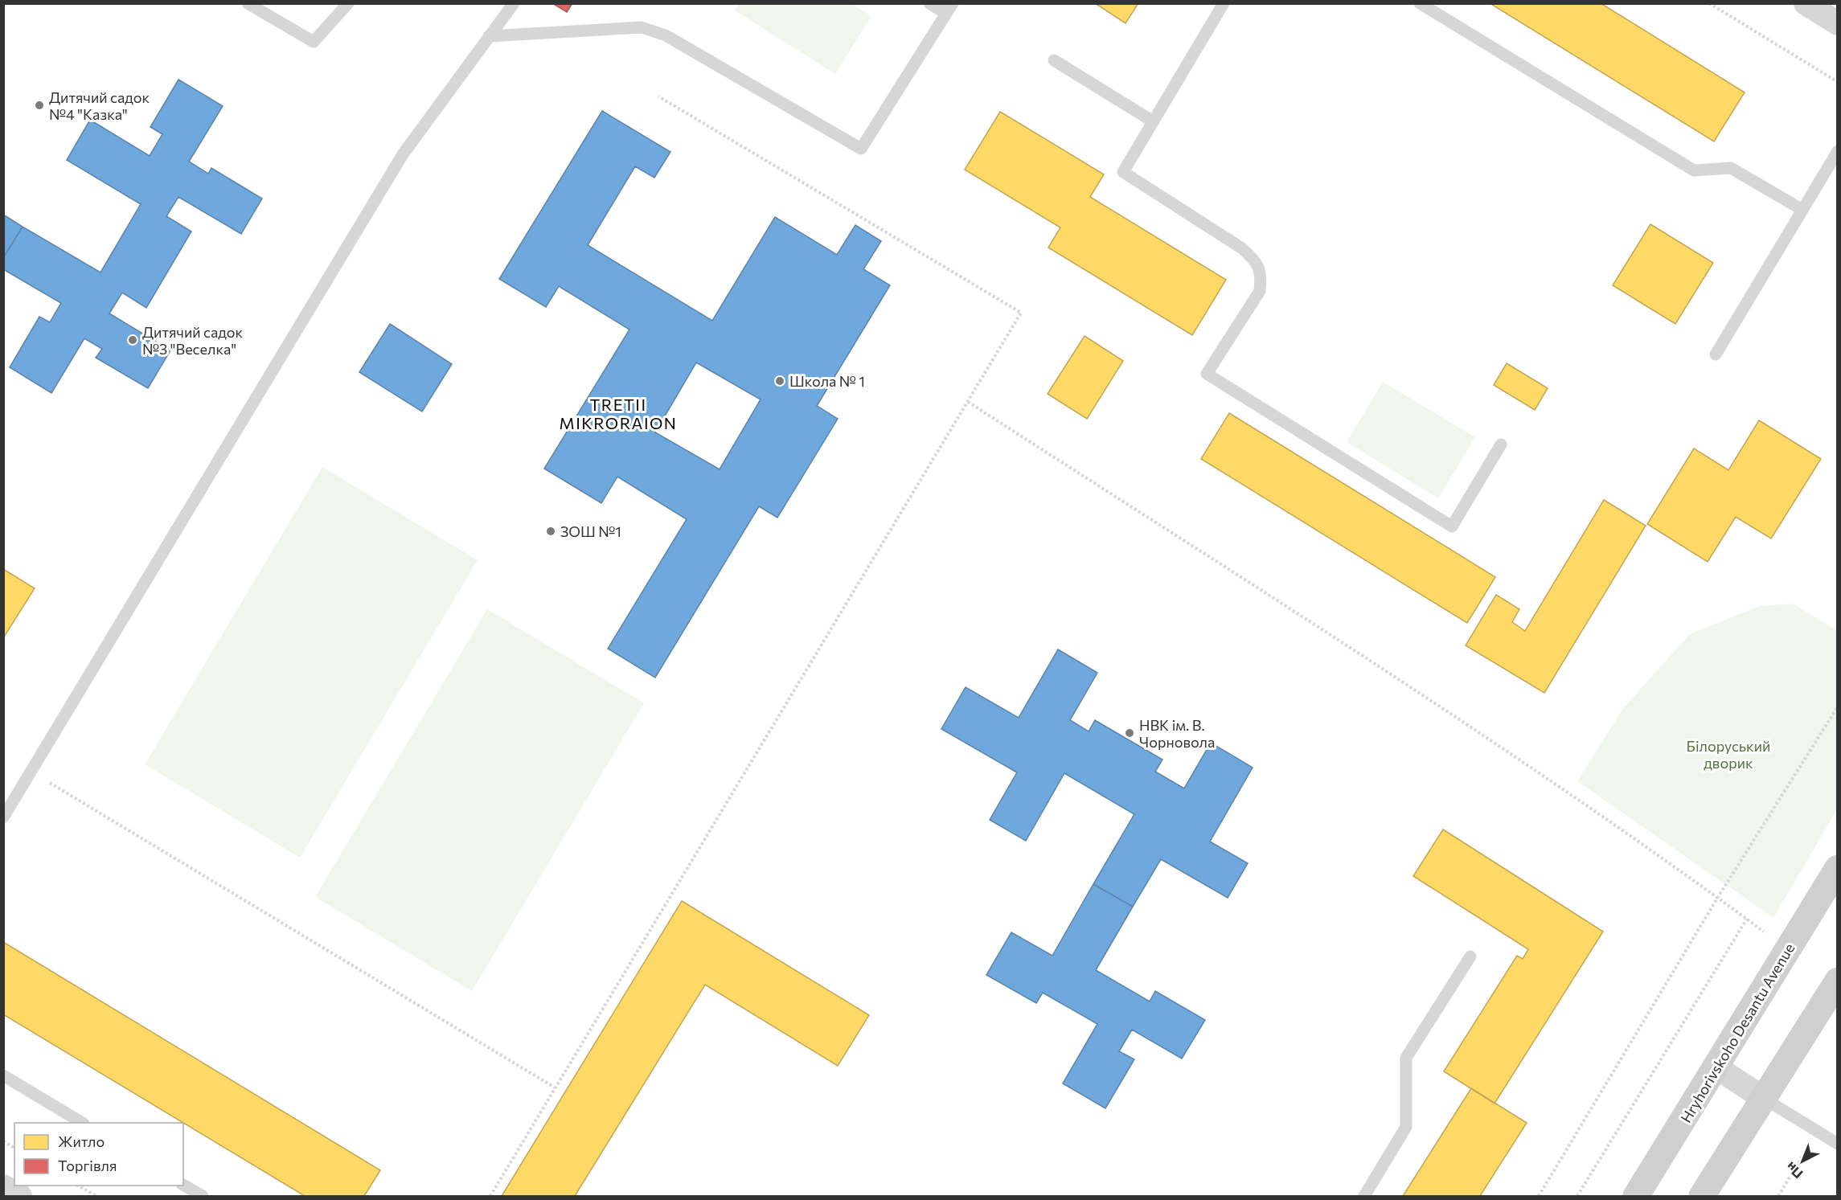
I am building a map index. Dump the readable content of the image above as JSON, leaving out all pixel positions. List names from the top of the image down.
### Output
{
  "streets": {
    "street": ["Hryhorivskoho Desantu Avenue"]
  },
  "districts": ["TRETII MIKRORAION"],
  "parks": ["Білоруський дворик"],
  "places": [
    "Дитячий садок №4 \"Казка\"",
    "Дитячий садок №3 \"Веселка\"",
    "Школа № 1",
    "ЗОШ №1",
    "НВК ім. В. Чорновола"
  ],
  "legend": ["Житло", "Торгівля"],
  "north": "bottom left"
}
